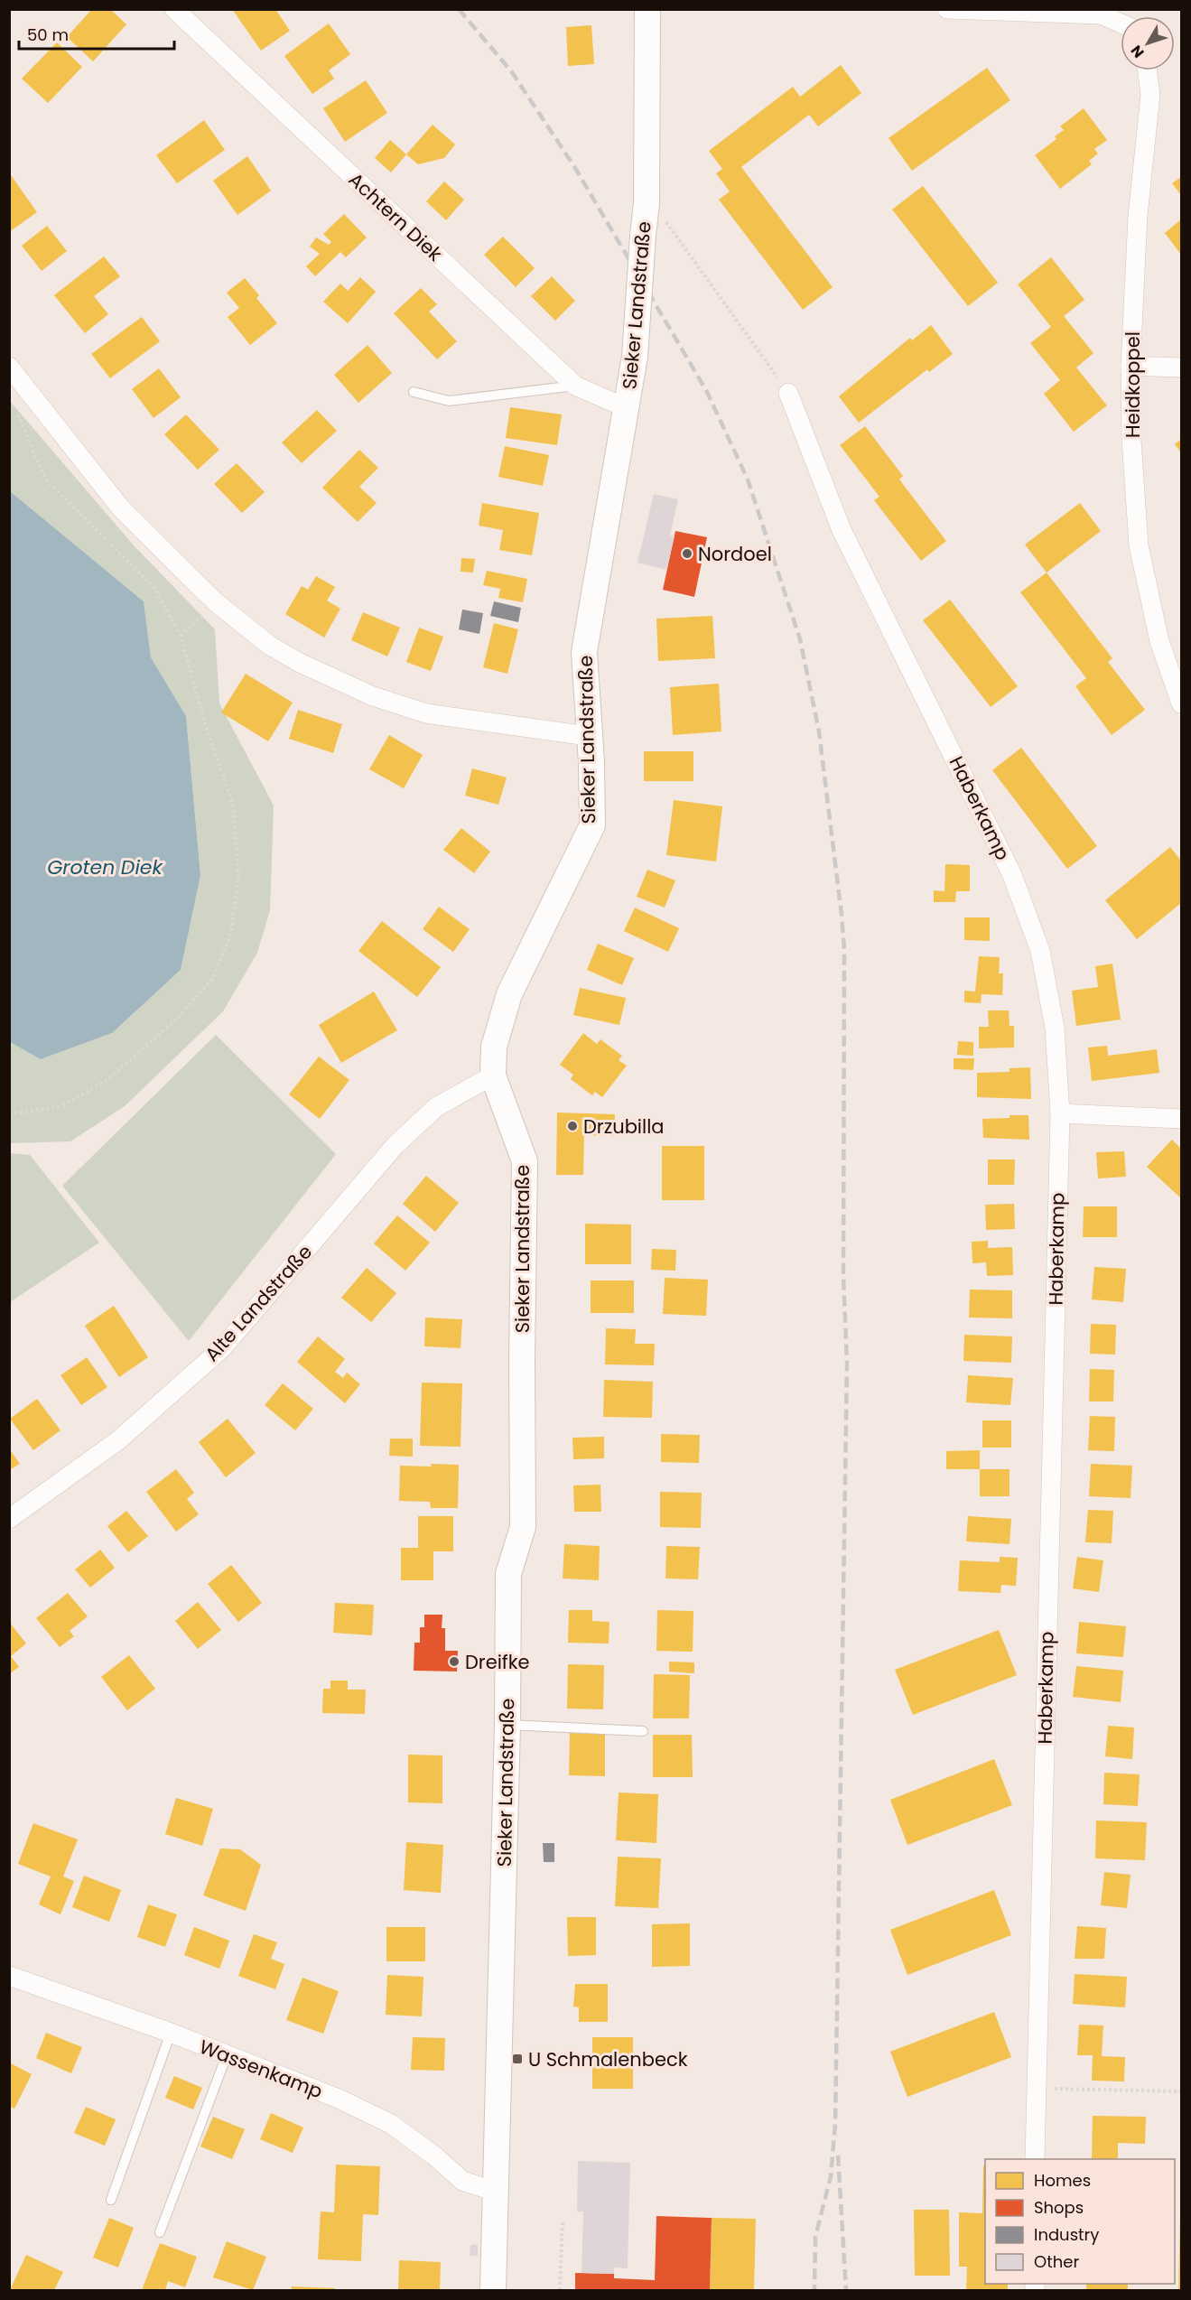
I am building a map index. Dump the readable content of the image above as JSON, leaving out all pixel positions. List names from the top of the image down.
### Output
{
  "streets": {
    "street": [
      "Achtern Diek",
      "Sieker Landstraße",
      "Heidkoppel",
      "Haberkamp",
      "Alte Landstraße",
      "Wassenkamp"
    ]
  },
  "crossings": [
    ["Achtern Diek", "Sieker Landstraße"],
    ["Sieker Landstraße", "Alte Landstraße"],
    ["Sieker Landstraße", "Wassenkamp"]
  ],
  "water": ["Groten Diek"],
  "places": {
    "other": ["Nordoel", "Drzubilla", "Dreifke"],
    "transit": ["U Schmalenbeck"]
  },
  "legend": [
    "Homes",
    "Shops",
    "Industry",
    "Other"
  ],
  "scale_bar": "50 m",
  "north": "bottom left"
}
